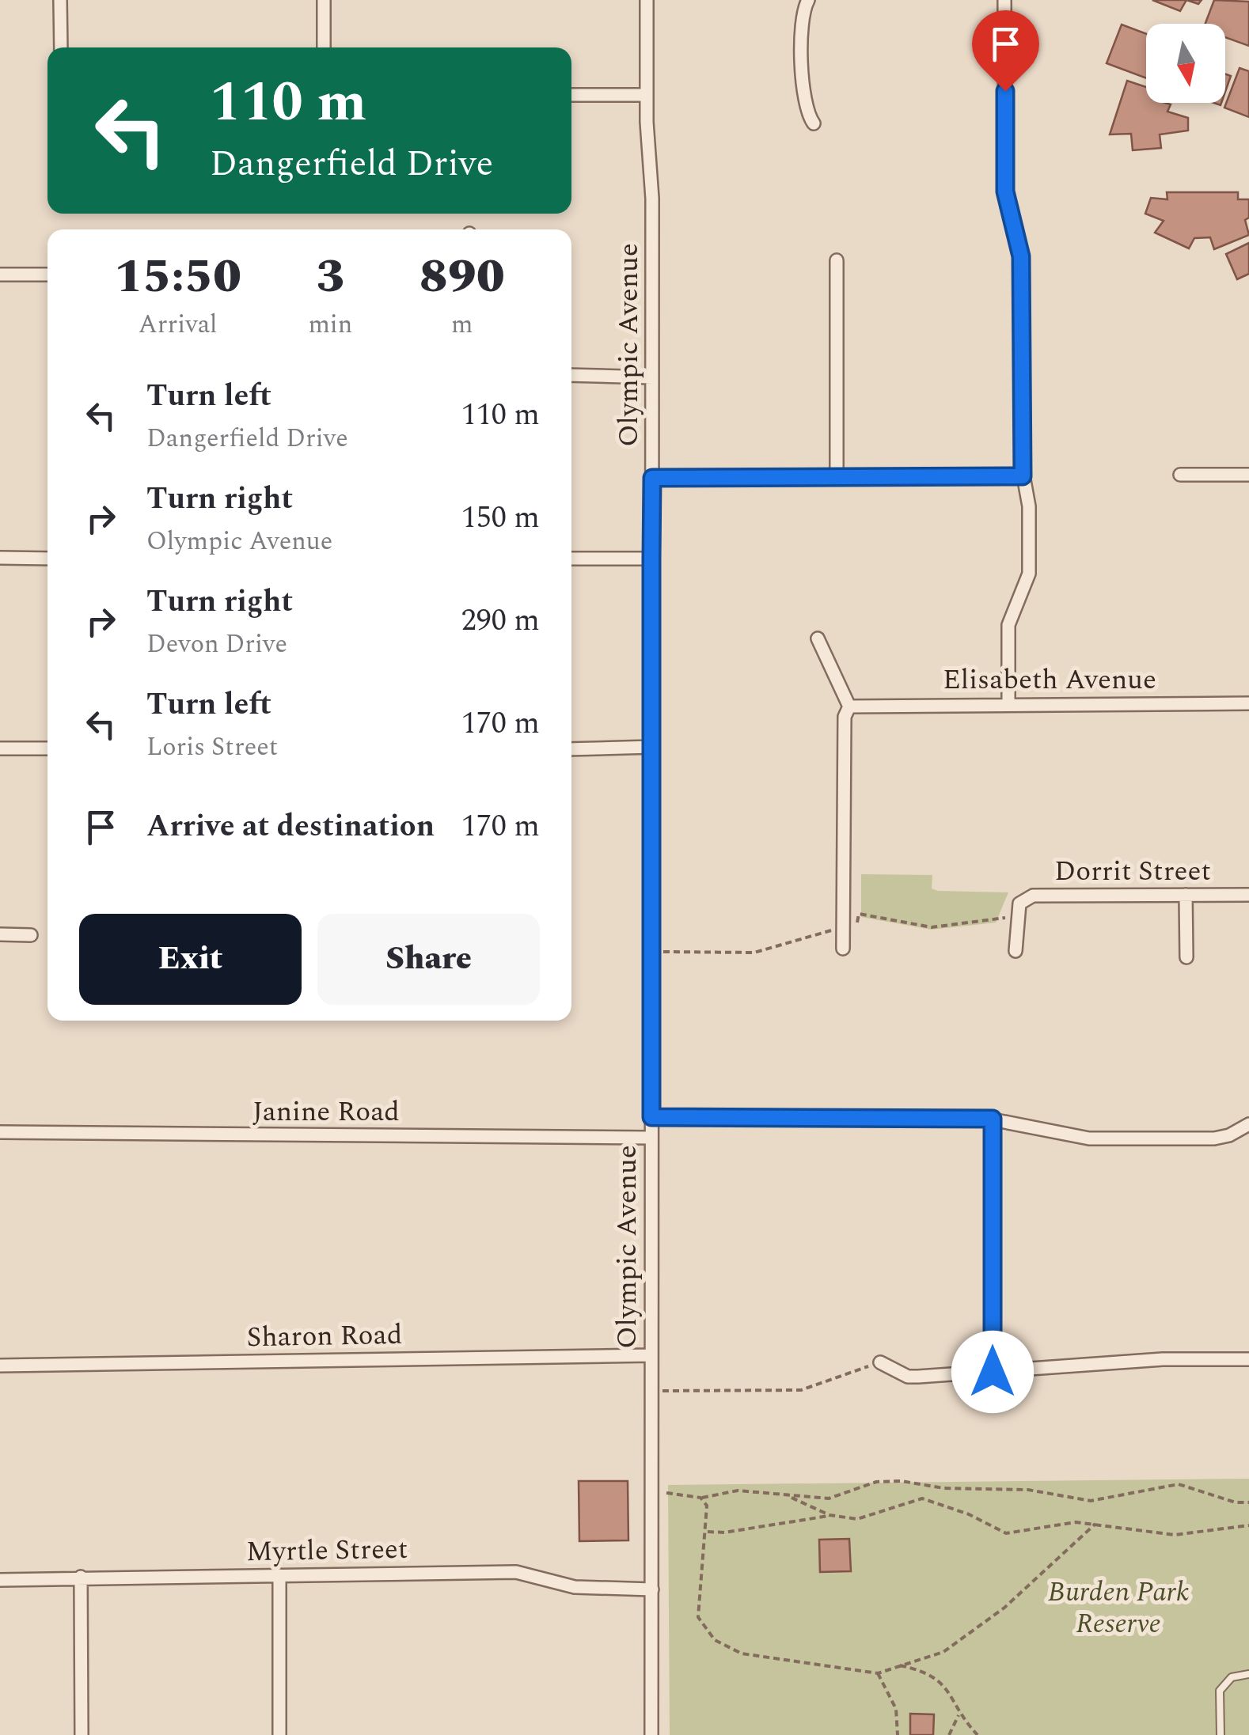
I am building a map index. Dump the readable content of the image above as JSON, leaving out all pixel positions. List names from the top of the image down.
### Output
{
  "streets": {
    "street": [
      "Olympic Avenue",
      "Elisabeth Avenue",
      "Dorrit Street",
      "Janine Road",
      "Sharon Road",
      "Myrtle Street"
    ]
  },
  "crossings": [
    ["Olympic Avenue", "Janine Road"],
    ["Olympic Avenue", "Sharon Road"],
    ["Olympic Avenue", "Myrtle Street"]
  ],
  "parks": ["Burden Park Reserve"],
  "north": "bottom",
  "page": {
    "turn": ["110 m", "Dangerfield Drive"],
    "eta": [
      "15:50",
      "Arrival",
      "3",
      "min",
      "890",
      "m"
    ],
    "list": [
      {
        "name": "Turn left",
        "note": "Dangerfield Drive",
        "value": "110 m"
      },
      {
        "name": "Turn right",
        "note": "Olympic Avenue",
        "value": "150 m"
      },
      {
        "name": "Turn right",
        "note": "Devon Drive",
        "value": "290 m"
      },
      {
        "name": "Turn left",
        "note": "Loris Street",
        "value": "170 m"
      },
      {
        "name": "Arrive at destination",
        "value": "170 m"
      }
    ],
    "buttons": ["Exit", "Share"]
  }
}
